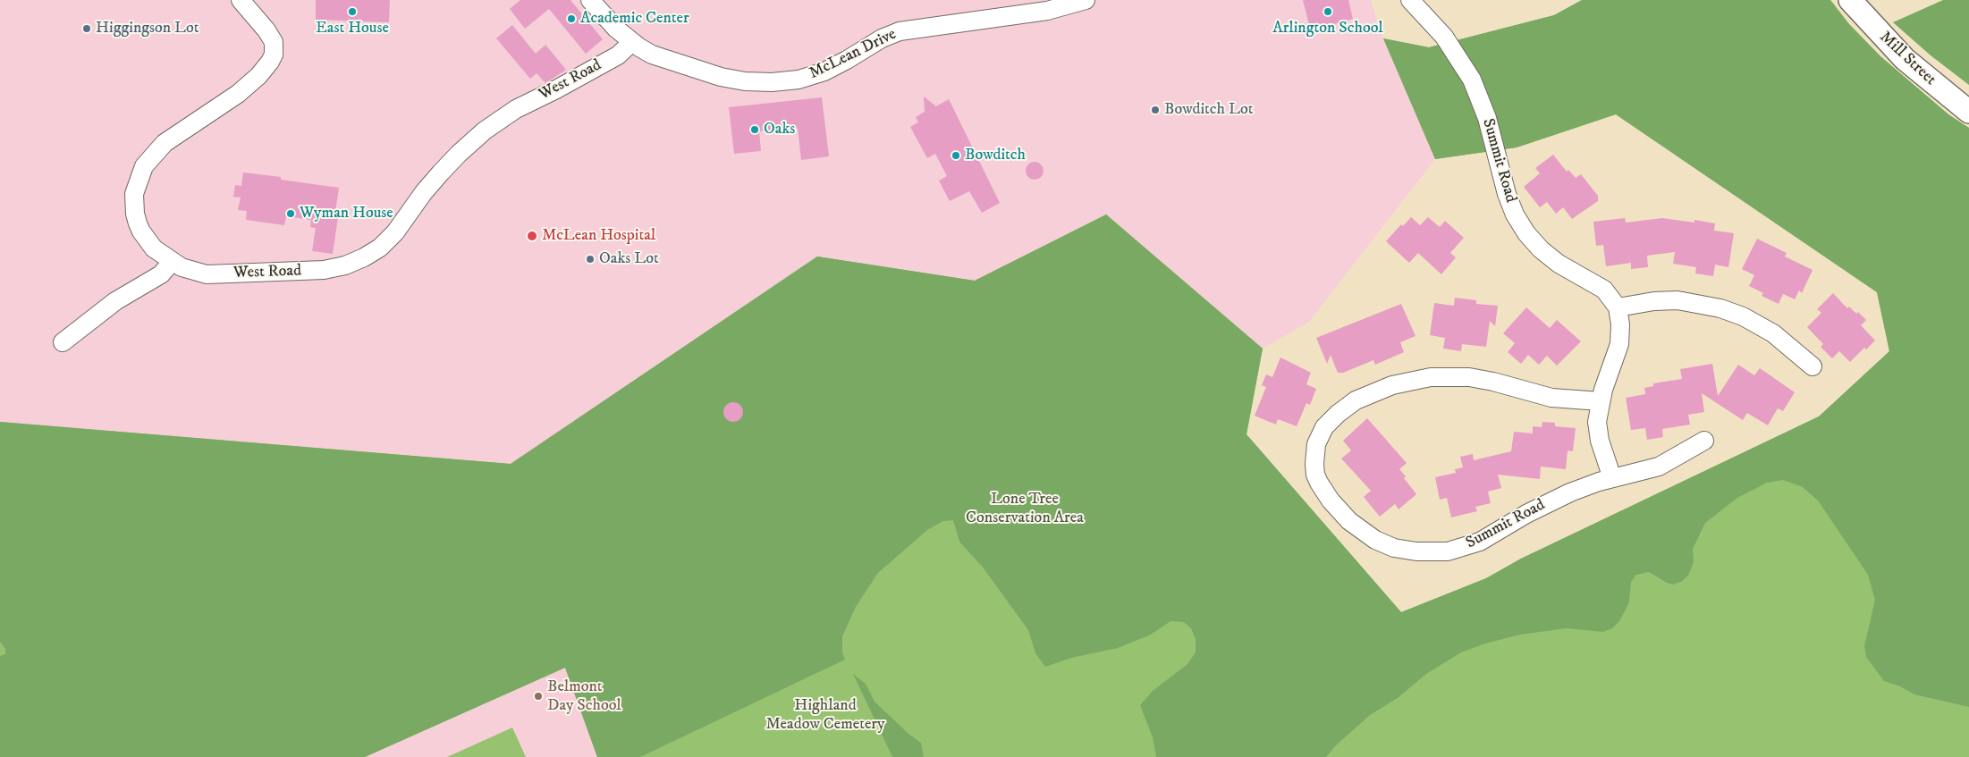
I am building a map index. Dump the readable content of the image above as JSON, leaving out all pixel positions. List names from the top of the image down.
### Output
{
  "streets": {
    "main road": ["Mill Street"],
    "street": ["McLean Drive", "West Road", "Summit Road"]
  },
  "crossings": [
    ["McLean Drive", "West Road"]
  ],
  "parks": ["Lone Tree Conservation Area", "Highland Meadow Cemetery"],
  "places": [
    "East House",
    "Arlington School",
    "Academic Center",
    "Higgingson Lot",
    "Bowditch Lot",
    "Oaks",
    "Bowditch",
    "Wyman House",
    "McLean Hospital",
    "Oaks Lot",
    "Belmont Day School"
  ]
}
